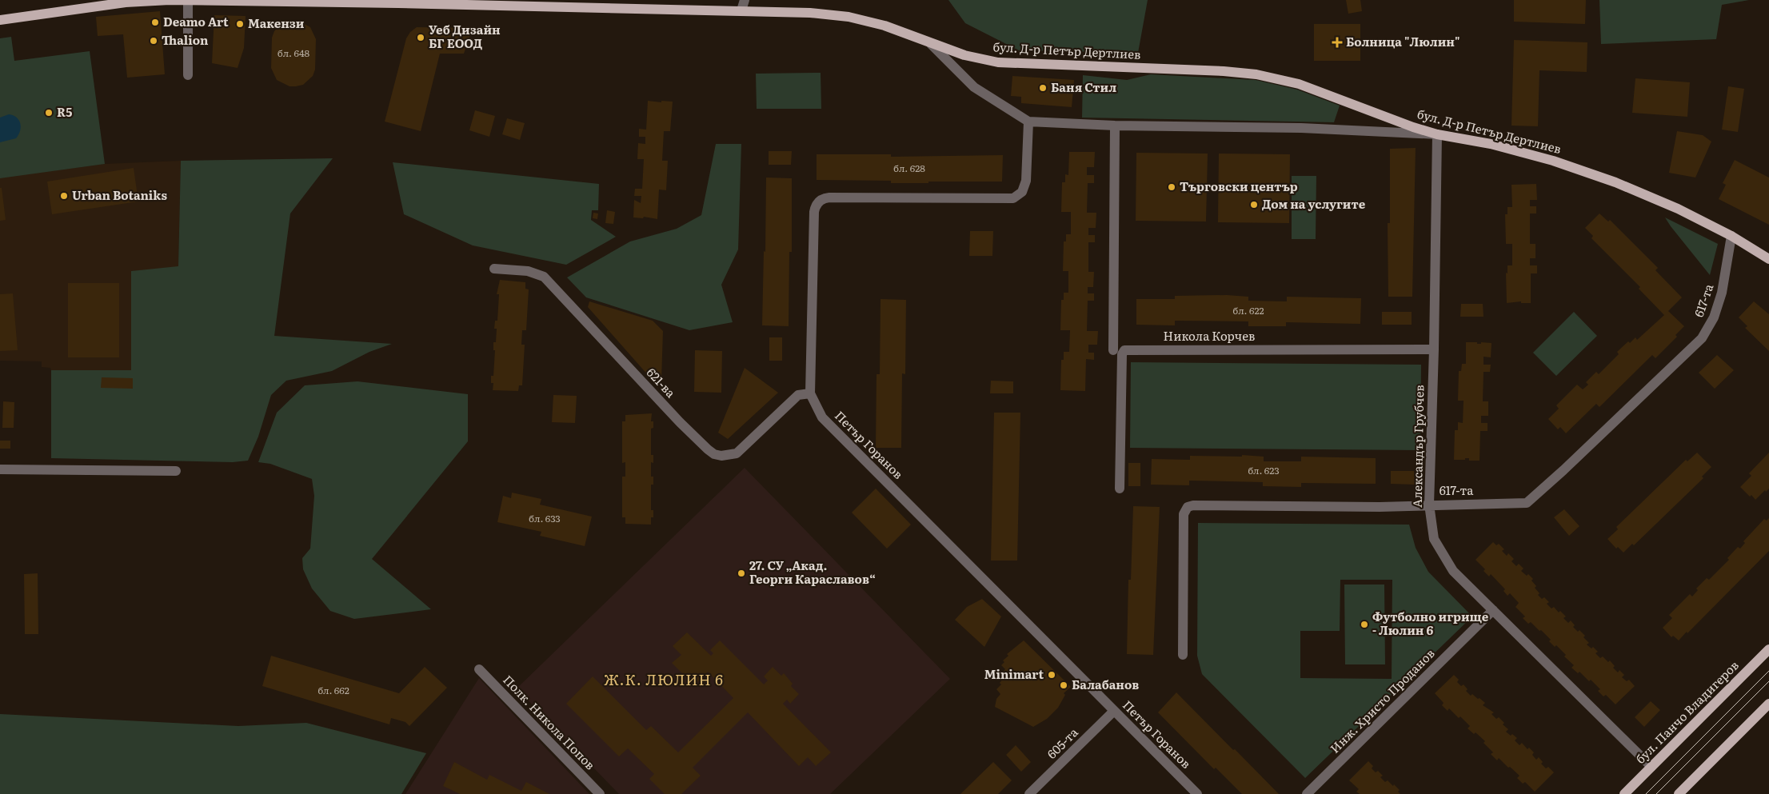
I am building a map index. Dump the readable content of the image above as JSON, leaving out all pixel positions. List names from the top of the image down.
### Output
{
  "streets": {
    "main road": ["бул. Д-р Петър Дертлиев", "бул. Панчо Владигеров"],
    "street": [
      "617-та",
      "Никола Корчев",
      "621-ва",
      "Петър Горанов",
      "Александър Грубчев",
      "Инж. Христо Проданов",
      "Полк. Никола Попов",
      "605-та"
    ]
  },
  "crossings": [
    ["бул. Д-р Петър Дертлиев", "617-та"],
    ["бул. Д-р Петър Дертлиев", "Александър Грубчев"],
    ["617-та", "Александър Грубчев"],
    ["Никола Корчев", "Александър Грубчев"],
    ["621-ва", "Петър Горанов"],
    ["Петър Горанов", "605-та"],
    ["Александър Грубчев", "Инж. Христо Проданов"],
    ["Александър Грубчев", "бул. Панчо Владигеров"]
  ],
  "districts": ["Ж.К. ЛЮЛИН 6"],
  "places": {
    "other": [
      "Deamo Art",
      "Макензи",
      "Уеб Дизайн БГ ЕООД",
      "Thalion",
      "Баня Стил",
      "R5",
      "Търговски център",
      "Urban Botaniks",
      "Дом на услугите",
      "27. СУ „Акад. Георги Караславов“",
      "Футболно игрище - Люлин 6",
      "Minimart",
      "Балабанов"
    ],
    "health": ["Болница \"Люлин\""]
  },
  "house_numbers": [
    "бл. 648",
    "бл. 628",
    "бл. 622",
    "бл. 623",
    "бл. 633",
    "бл. 662"
  ]
}
